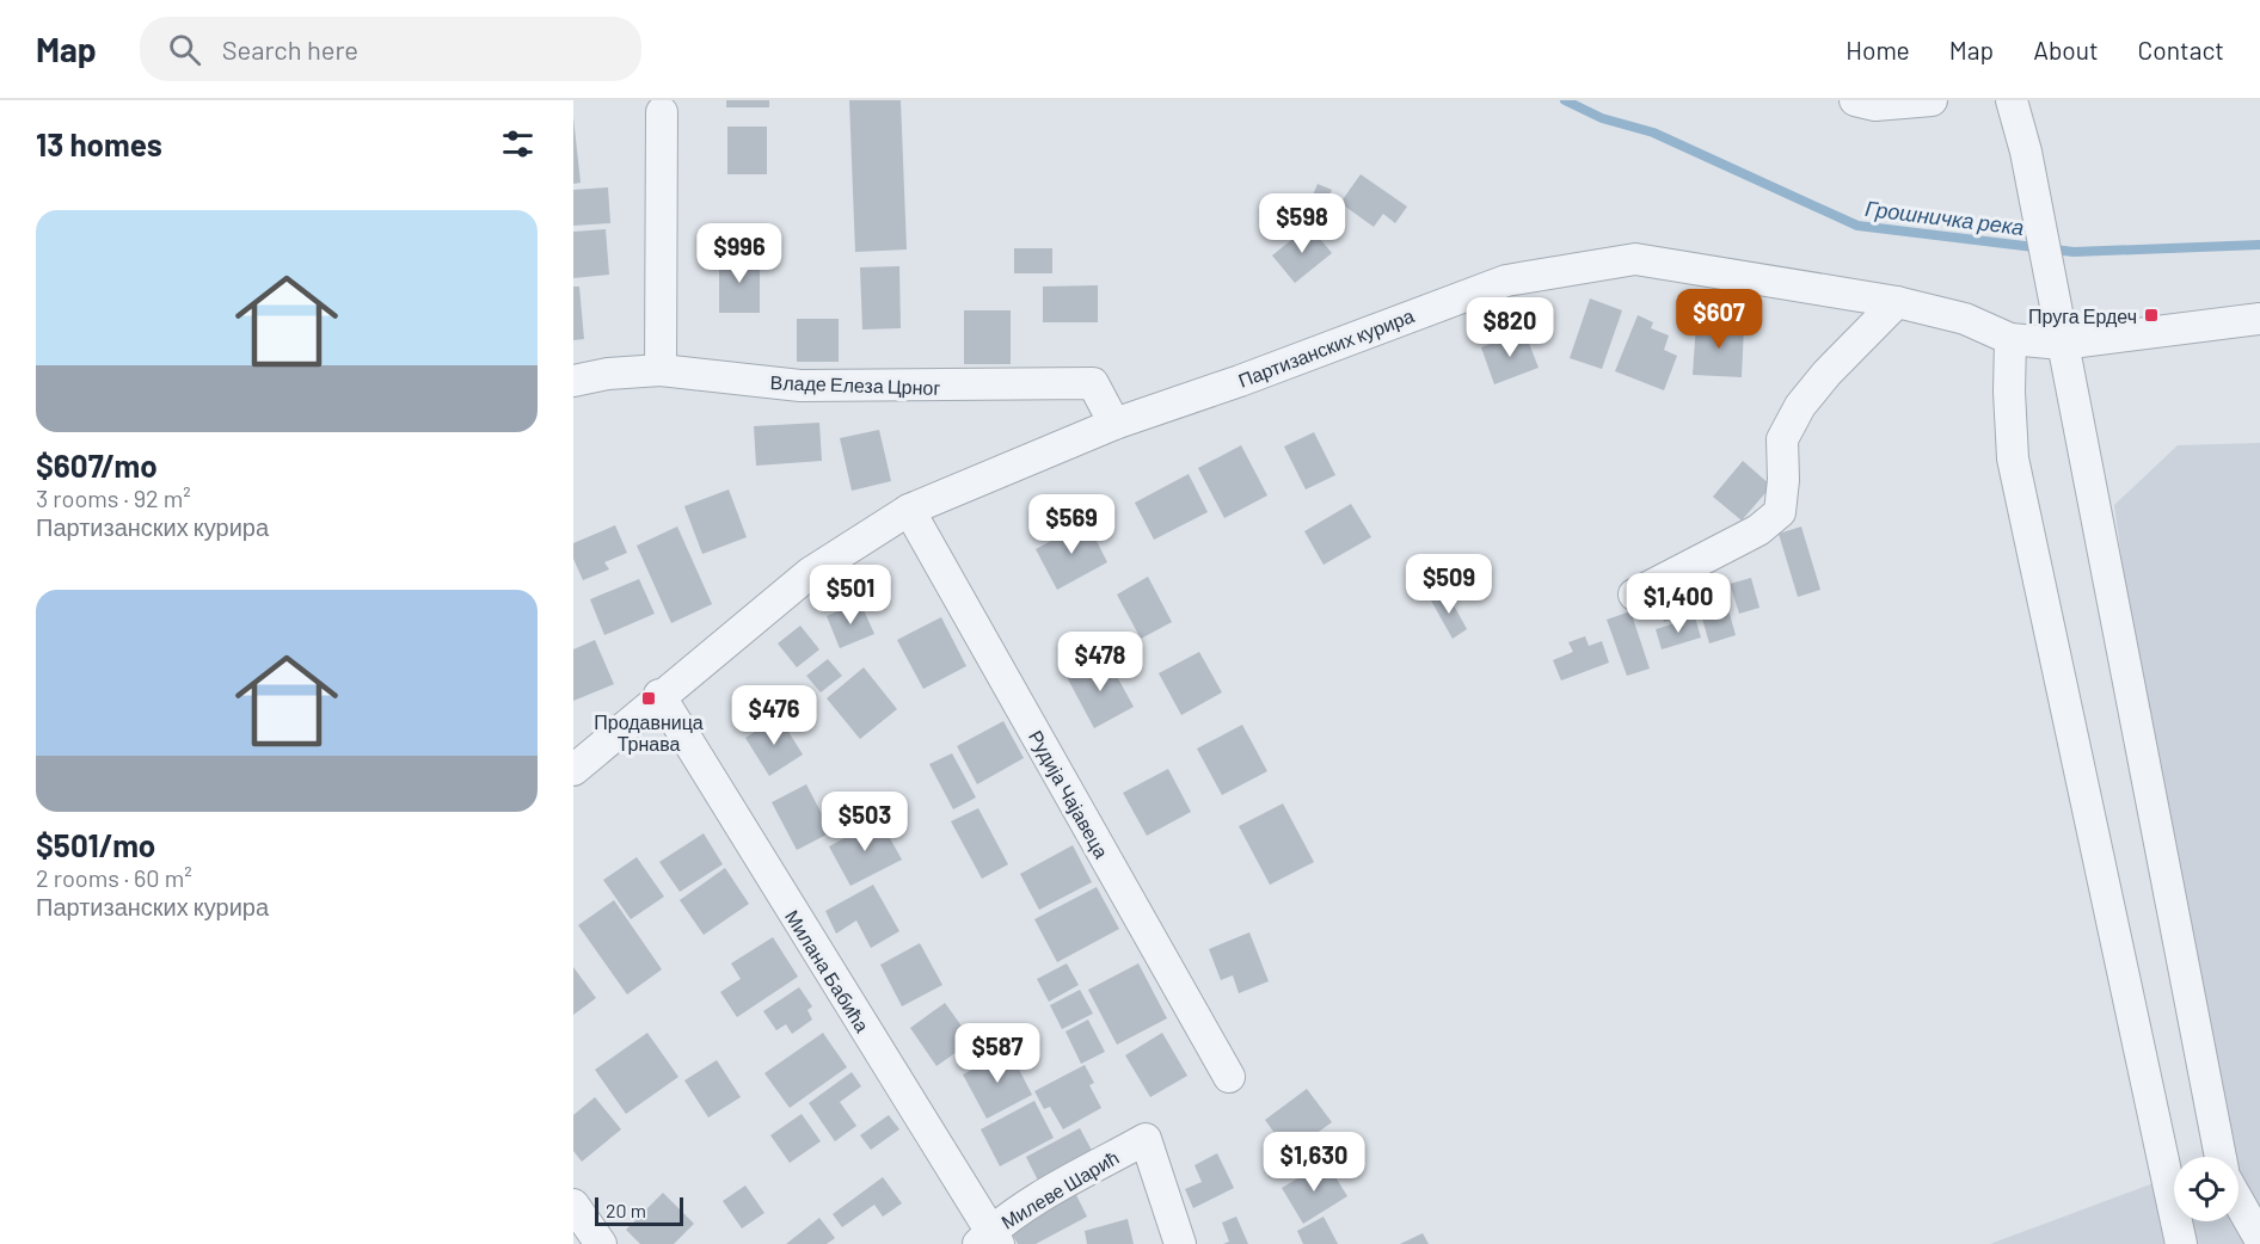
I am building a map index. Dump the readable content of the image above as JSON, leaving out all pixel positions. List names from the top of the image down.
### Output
{
  "streets": {
    "street": [
      "Партизанских курира",
      "Владе Елеза Црног",
      "Рудија Чајавеца",
      "Милана Бабића",
      "Милеве Шарић"
    ]
  },
  "crossings": [
    ["Партизанских курира", "Владе Елеза Црног"],
    ["Партизанских курира", "Рудија Чајавеца"],
    ["Партизанских курира", "Милана Бабића"],
    ["Милана Бабића", "Милеве Шарић"]
  ],
  "water": ["Грошничка река"],
  "places": {
    "transit": ["Пруга Ердеч", "Продавница Трнава"]
  },
  "scale_bar": "20 m",
  "page": {
    "header": "Map",
    "search": "Search here",
    "nav": [
      "Home",
      "Map",
      "About",
      "Contact"
    ],
    "heading": "13 homes",
    "list": [
      {
        "name": "$607/mo",
        "note": "3 rooms · 92 m² · Партизанских курира"
      },
      {
        "name": "$501/mo",
        "note": "2 rooms · 60 m² · Партизанских курира"
      }
    ],
    "price": [
      "$598",
      "$996",
      "$607",
      "$820",
      "$569",
      "$509",
      "$501",
      "$1,400",
      "$478",
      "$476",
      "$503",
      "$587",
      "$1,630"
    ],
    "scale": "20 m"
  }
}
